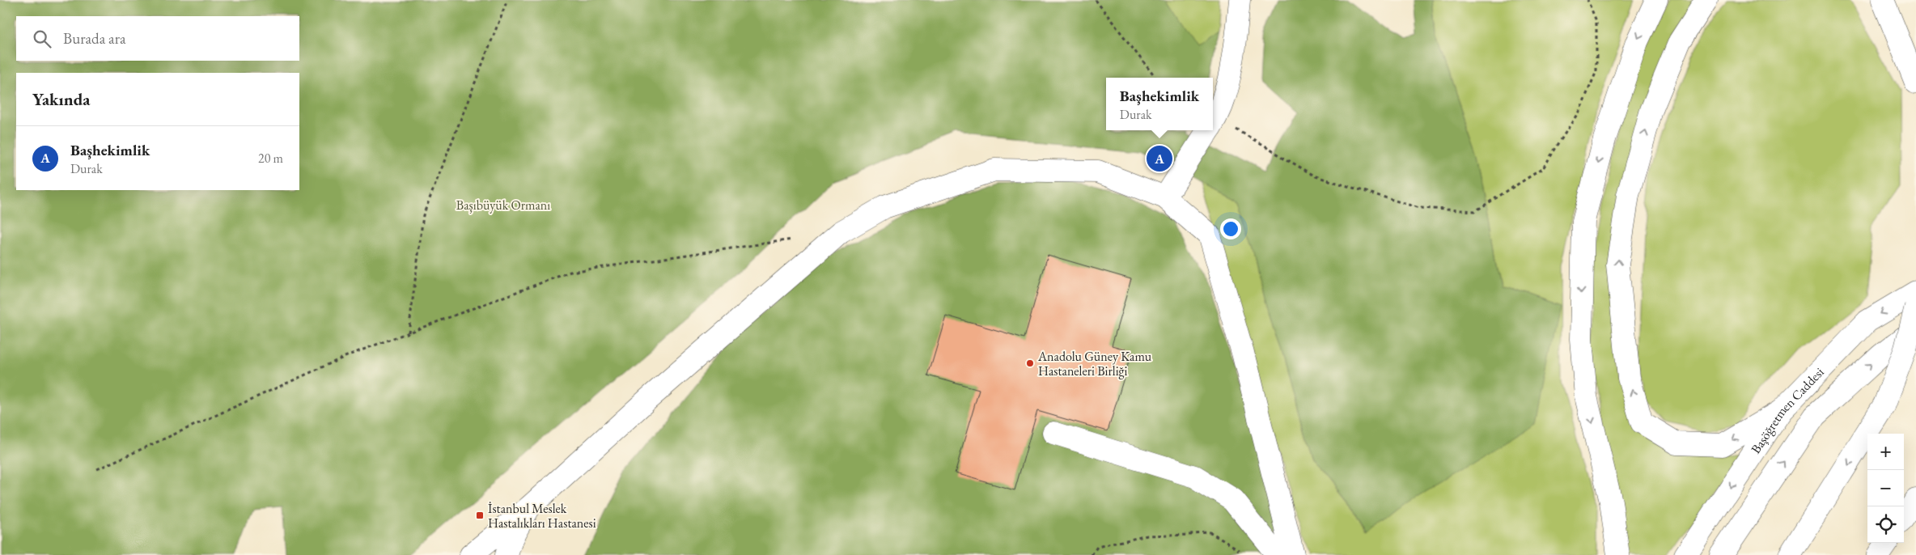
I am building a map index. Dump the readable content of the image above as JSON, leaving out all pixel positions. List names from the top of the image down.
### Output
{
  "streets": {
    "main road": ["Başöğretmen Caddesi"]
  },
  "parks": ["Başıbüyük Ormanı"],
  "places": {
    "other": ["Anadolu Güney Kamu Hastaneleri Birliği"],
    "transit": ["İstanbul Meslek Hastalıkları Hastanesi"]
  },
  "page": {
    "search": "Burada ara",
    "heading": "Yakında",
    "popup": ["Başhekimlik", "Durak"],
    "list": [
      {
        "mark": "A",
        "name": "Başhekimlik",
        "note": "Durak",
        "value": "20 m"
      }
    ],
    "pins": "A",
    "map_buttons": ["+", "−"]
  }
}
